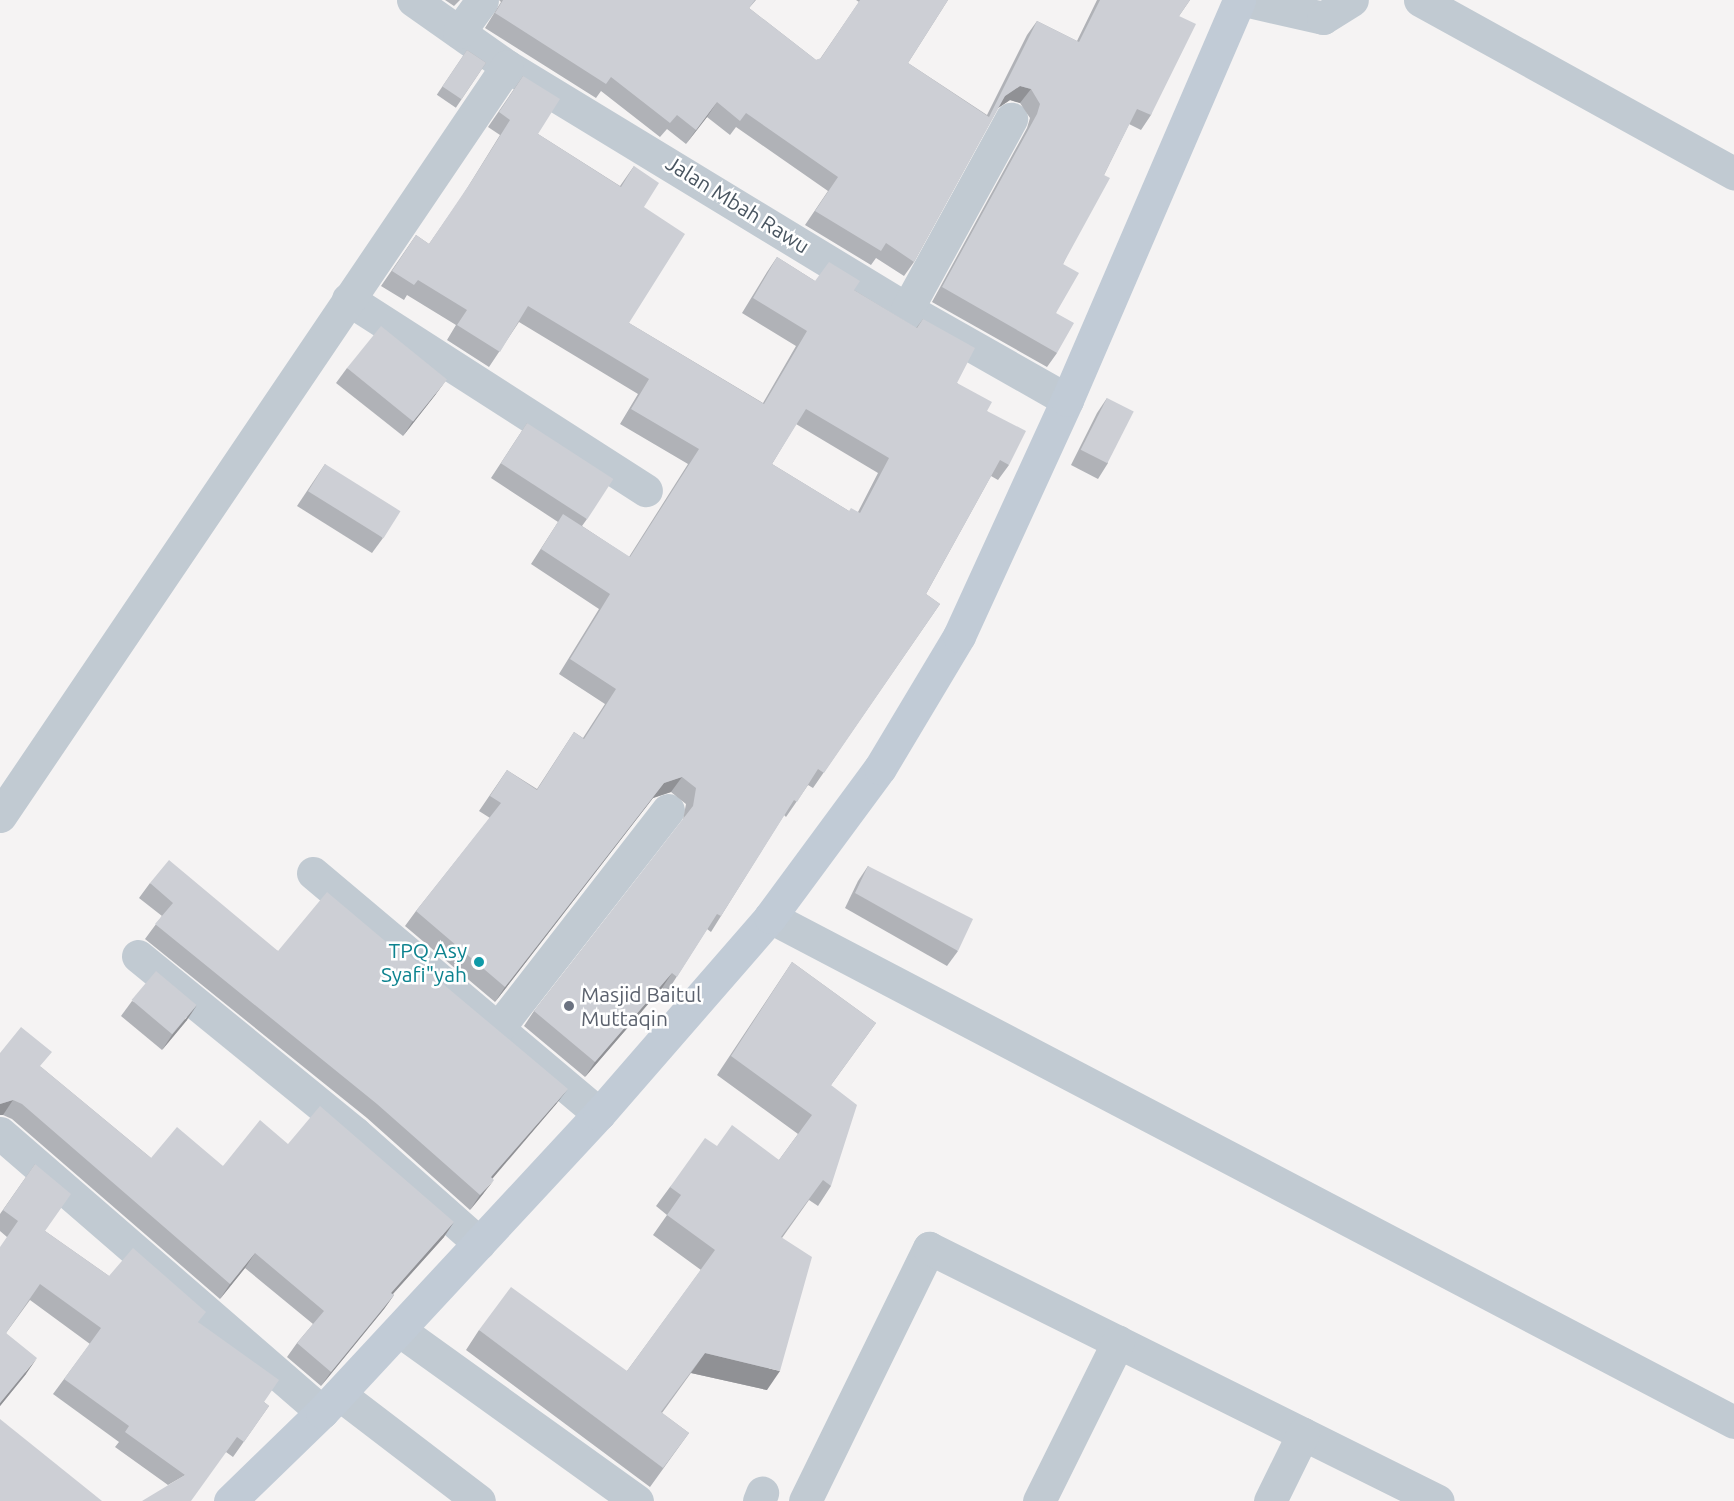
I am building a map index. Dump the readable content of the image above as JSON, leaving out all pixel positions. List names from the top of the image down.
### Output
{
  "streets": {
    "street": ["Jalan Mbah Rawu"]
  },
  "places": ["TPQ Asy Syafi\"yah", "Masjid Baitul Muttaqin"]
}
